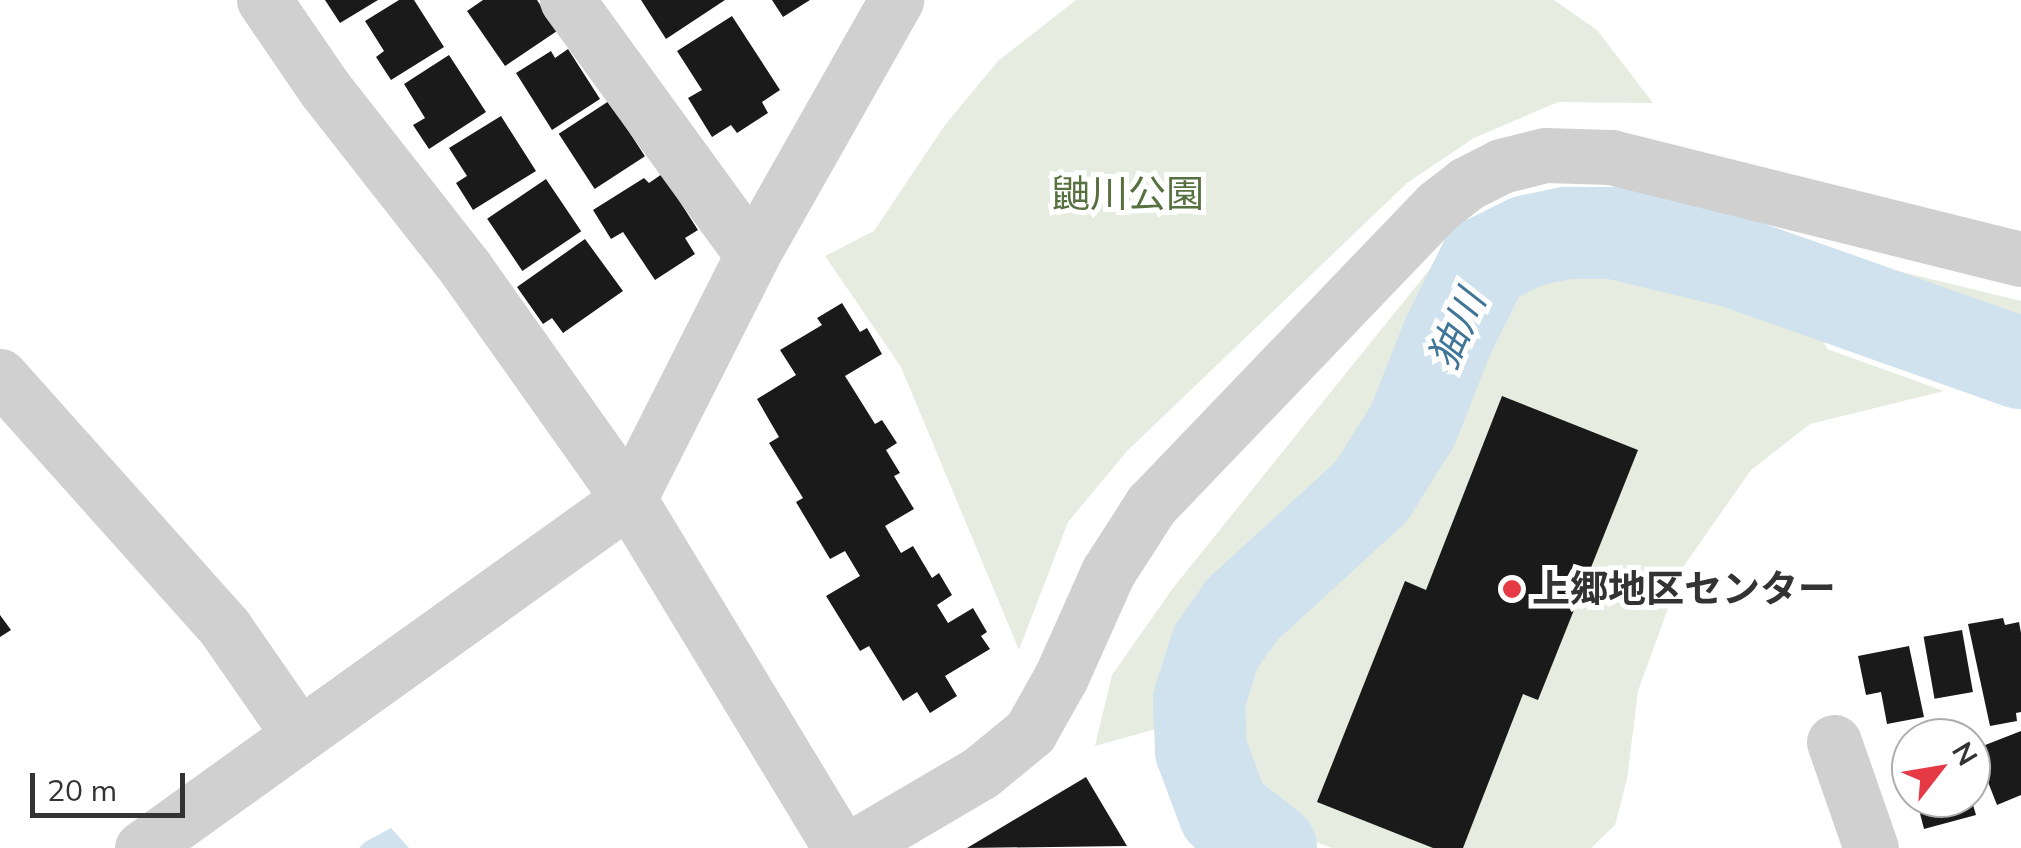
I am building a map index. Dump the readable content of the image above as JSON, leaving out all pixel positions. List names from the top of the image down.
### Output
{
  "water": ["㹨川"],
  "parks": ["鼬川公園"],
  "places": ["上郷地区センター"],
  "scale_bar": "20 m",
  "north": "top right"
}
